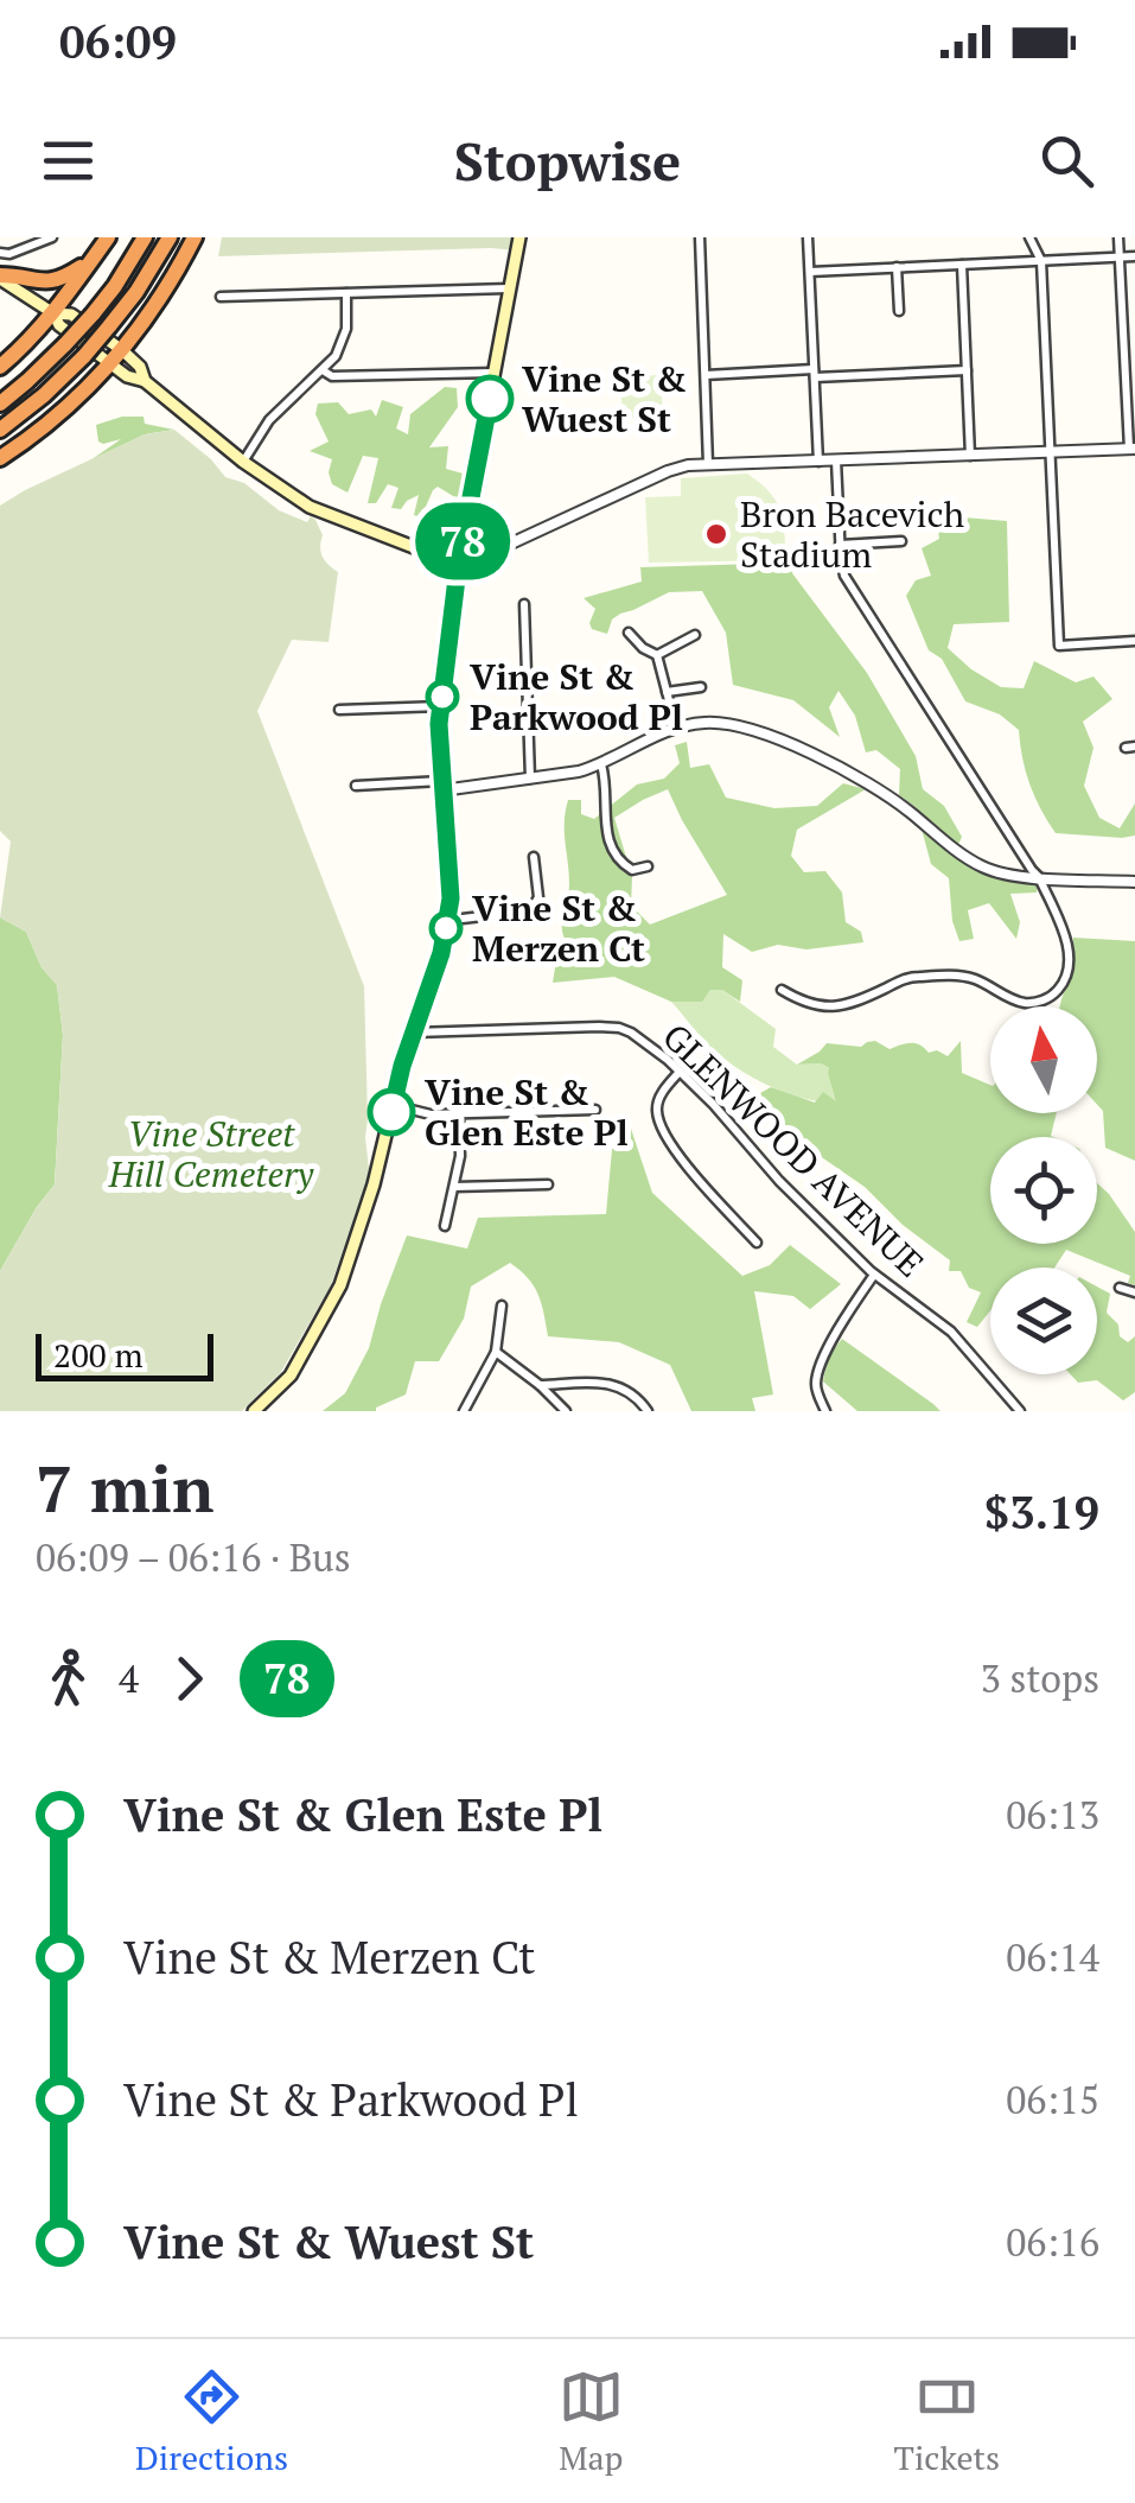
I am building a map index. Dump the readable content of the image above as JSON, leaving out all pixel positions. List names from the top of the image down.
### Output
{
  "streets": {
    "street": ["GLENWOOD AVENUE"]
  },
  "parks": ["Vine Street Hill Cemetery"],
  "places": [
    "Vine St & Wuest St",
    "Bron Bacevich Stadium",
    "Vine St & Parkwood Pl",
    "Vine St & Merzen Ct",
    "Vine St & Glen Este Pl"
  ],
  "lines": ["bus line 78"],
  "scale_bar": "200 m",
  "north": "top",
  "page": {
    "status": "06:09",
    "header": "Stopwise",
    "on_map": "78",
    "scale": "200 m",
    "heading": ["7 min", "06:09 – 06:16 · Bus", "$3.19"],
    "legs": ["4", "78", "3 stops"],
    "list": [
      {
        "name": "Vine St & Glen Este Pl",
        "value": "06:13"
      },
      {
        "name": "Vine St & Merzen Ct",
        "value": "06:14"
      },
      {
        "name": "Vine St & Parkwood Pl",
        "value": "06:15"
      },
      {
        "name": "Vine St & Wuest St",
        "value": "06:16"
      }
    ],
    "tabs": ["Directions", "Map", "Tickets"]
  }
}
